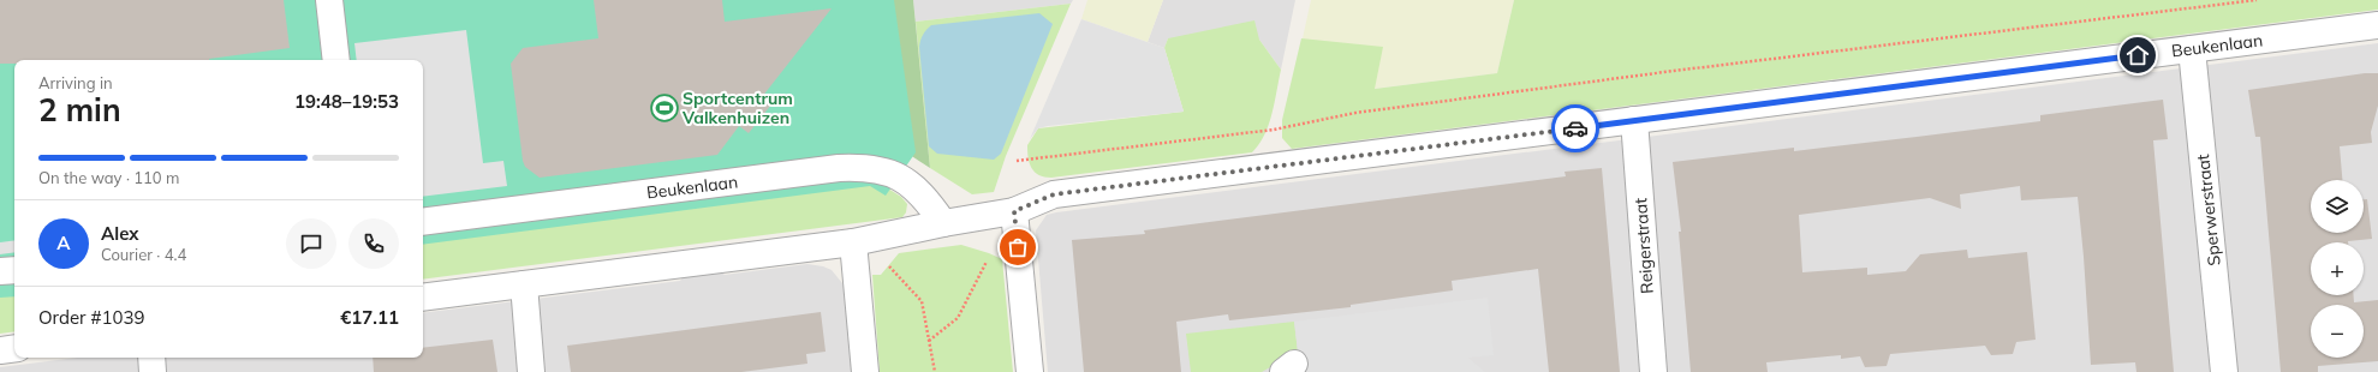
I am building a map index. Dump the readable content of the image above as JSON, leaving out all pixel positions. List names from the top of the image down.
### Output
{
  "streets": {
    "street": ["Beukenlaan", "Sperwerstraat", "Reigerstraat"]
  },
  "crossings": [
    ["Beukenlaan", "Sperwerstraat"],
    ["Beukenlaan", "Reigerstraat"]
  ],
  "places": {
    "sports": ["Sportcentrum Valkenhuizen"]
  },
  "page": {
    "heading": ["2 min", "Arriving in", "19:48–19:53"],
    "panel": [
      "Alex",
      "Courier · 4.4",
      "Order #1039",
      "€17.11"
    ],
    "bar": "On the way · 110 m",
    "map_buttons": ["+", "−"],
    "round": "A"
  }
}
